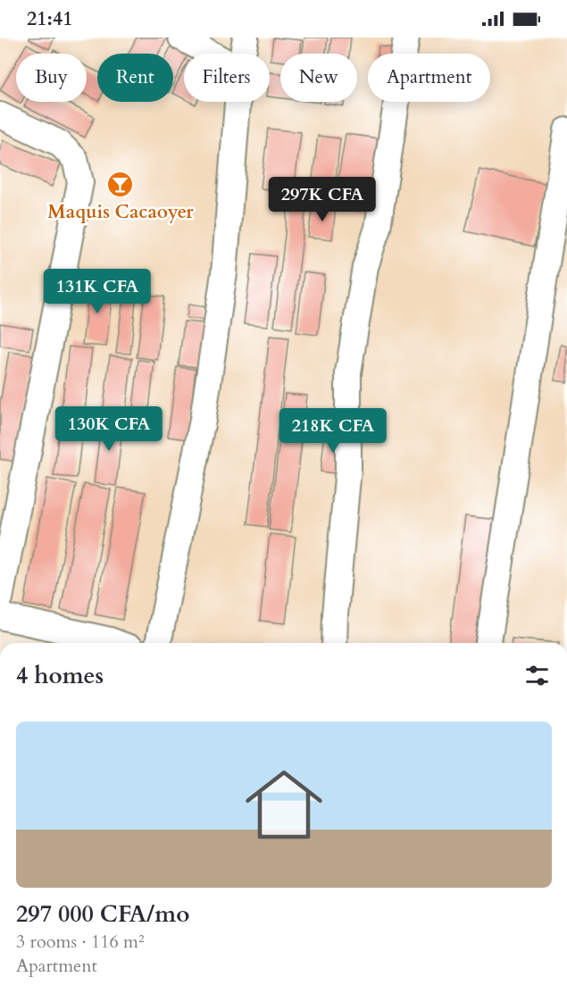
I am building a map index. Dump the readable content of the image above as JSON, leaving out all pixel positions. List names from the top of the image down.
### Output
{
  "places": {
    "bar": ["Maquis Cacaoyer"]
  },
  "page": {
    "status": "21:41",
    "chip": [
      "Buy",
      "Rent",
      "Filters",
      "New",
      "Apartment"
    ],
    "price": [
      "297K CFA",
      "131K CFA",
      "130K CFA",
      "218K CFA"
    ],
    "heading": "4 homes",
    "list": [
      {
        "name": "297 000 CFA/mo",
        "note": "3 rooms · 116 m² · Apartment"
      }
    ]
  }
}
